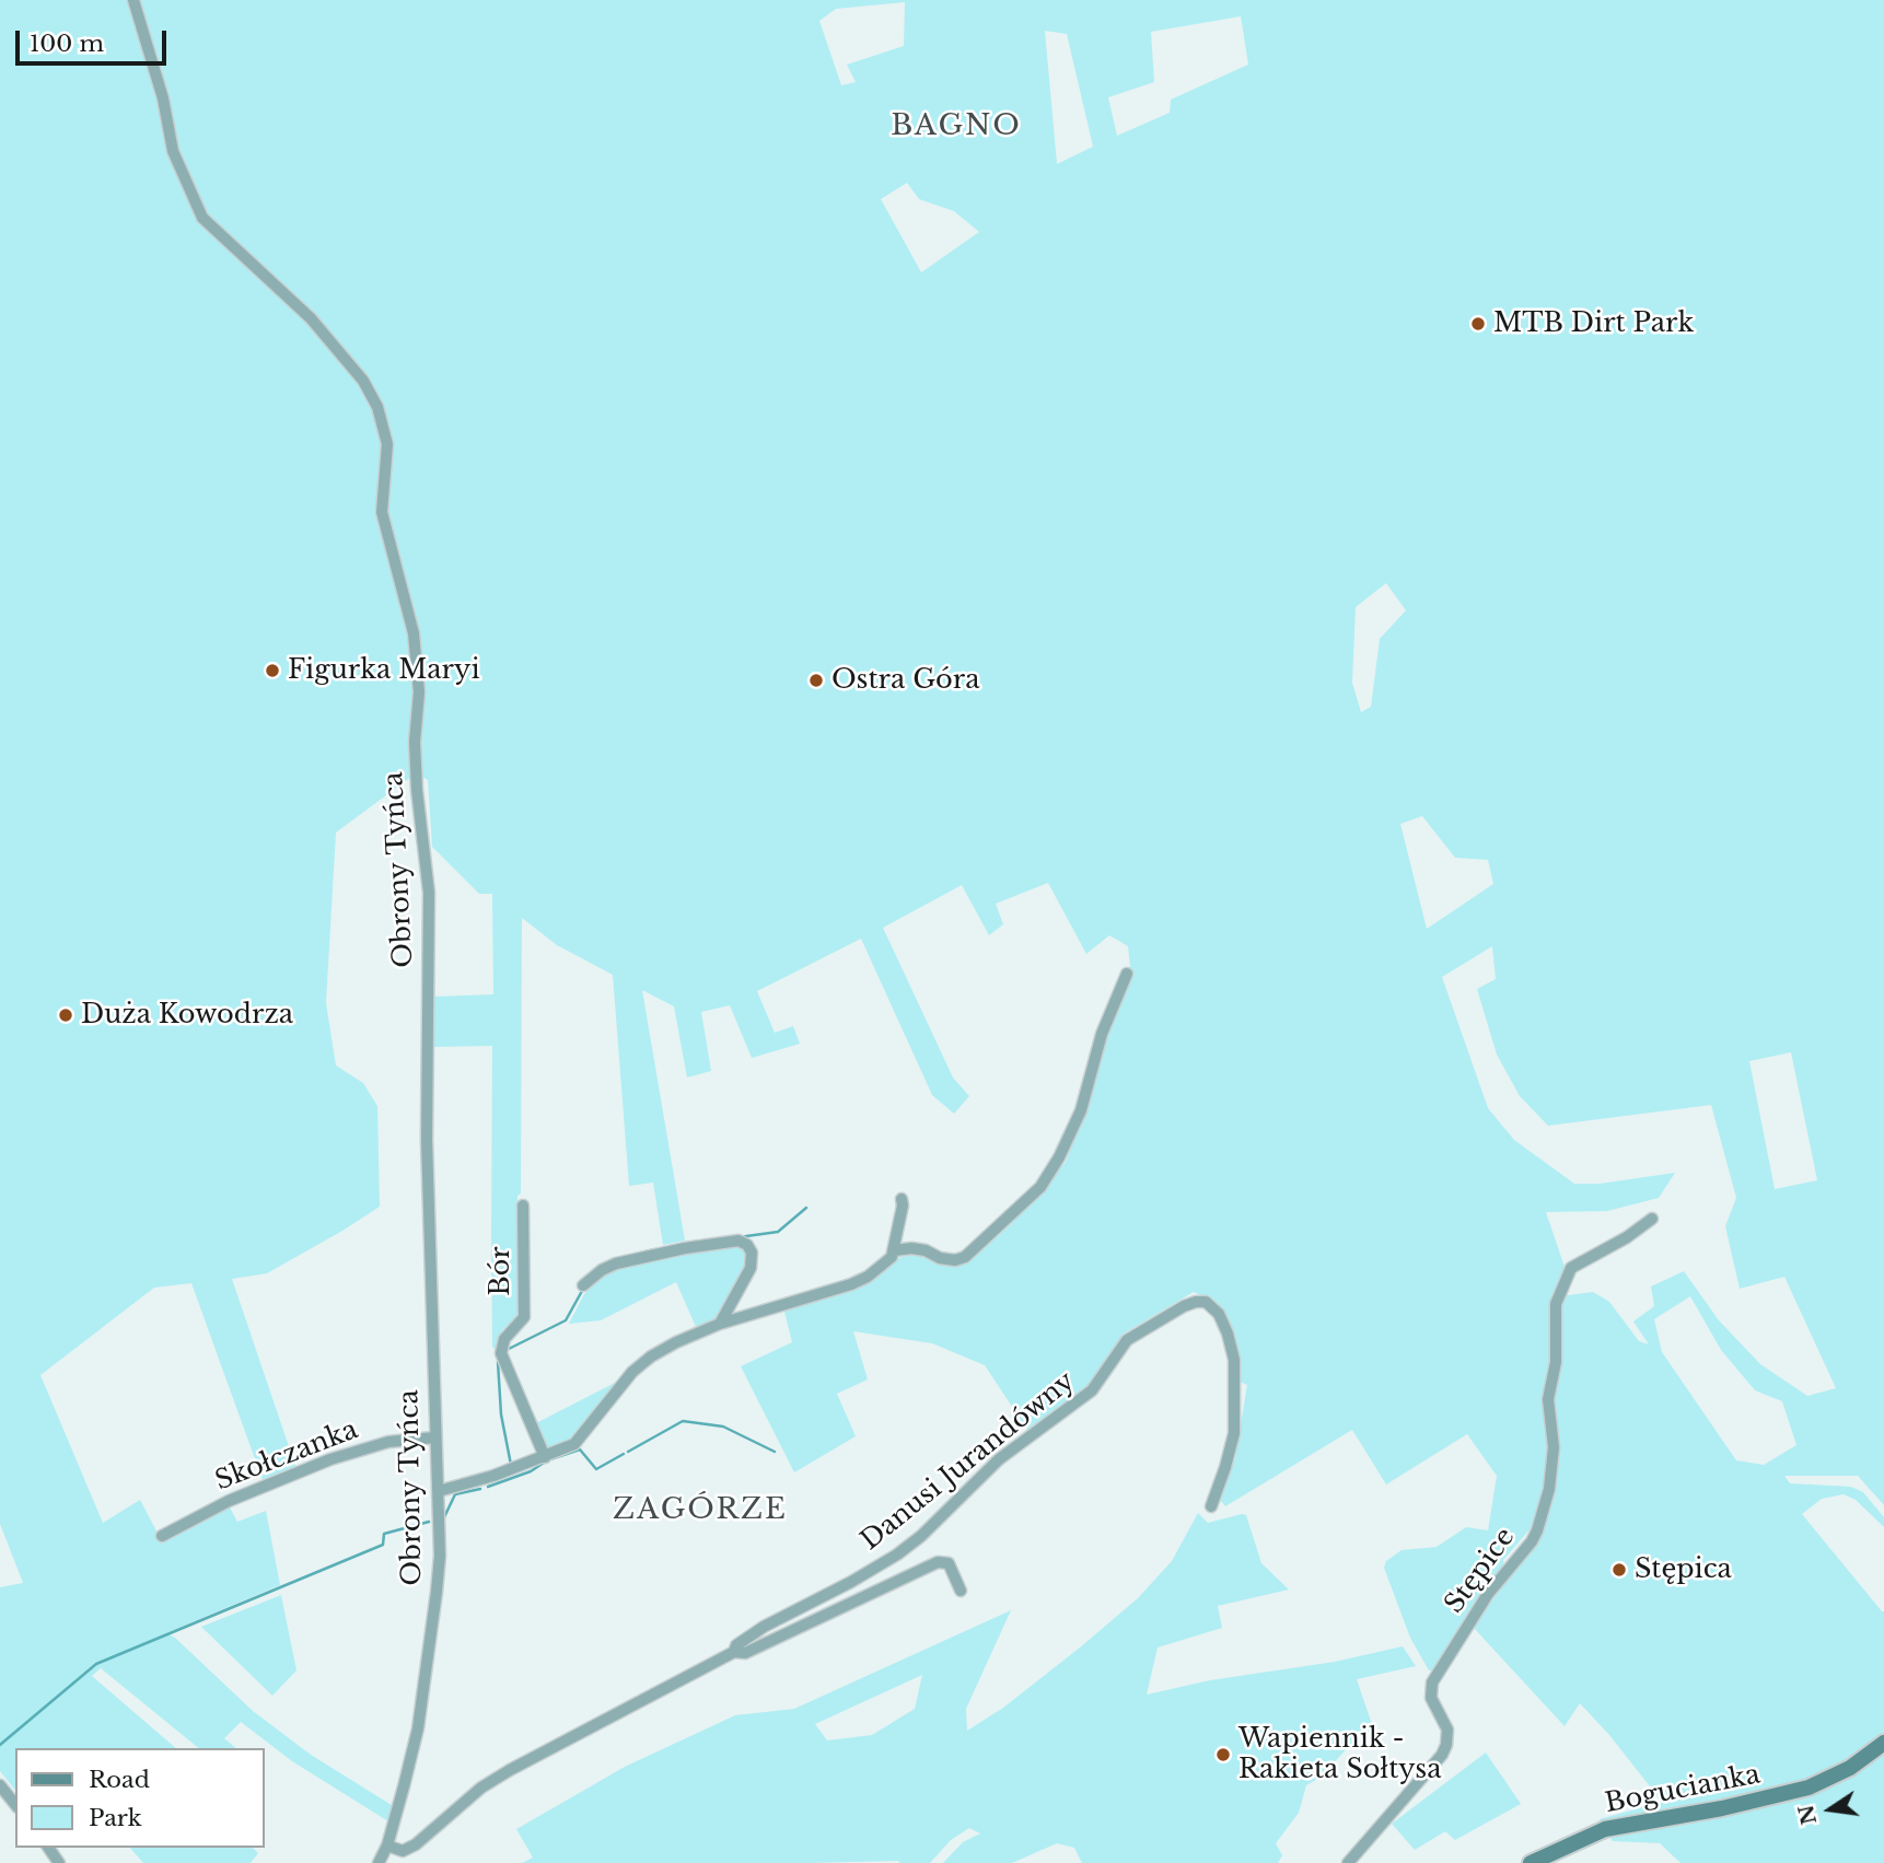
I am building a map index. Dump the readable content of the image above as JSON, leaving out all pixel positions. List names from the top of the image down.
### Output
{
  "streets": {
    "street": [
      "Obrony Tyńca",
      "Bór",
      "Skołczanka",
      "Danusi Jurandówny",
      "Stępice",
      "Bogucianka"
    ]
  },
  "crossings": [
    ["Obrony Tyńca", "Skołczanka"]
  ],
  "districts": ["BAGNO", "ZAGÓRZE"],
  "places": [
    "MTB Dirt Park",
    "Figurka Maryi",
    "Ostra Góra",
    "Duża Kowodrza",
    "Stępica",
    "Wapiennik - Rakieta Sołtysa"
  ],
  "legend": ["Road", "Park"],
  "scale_bar": "100 m",
  "north": "left"
}
